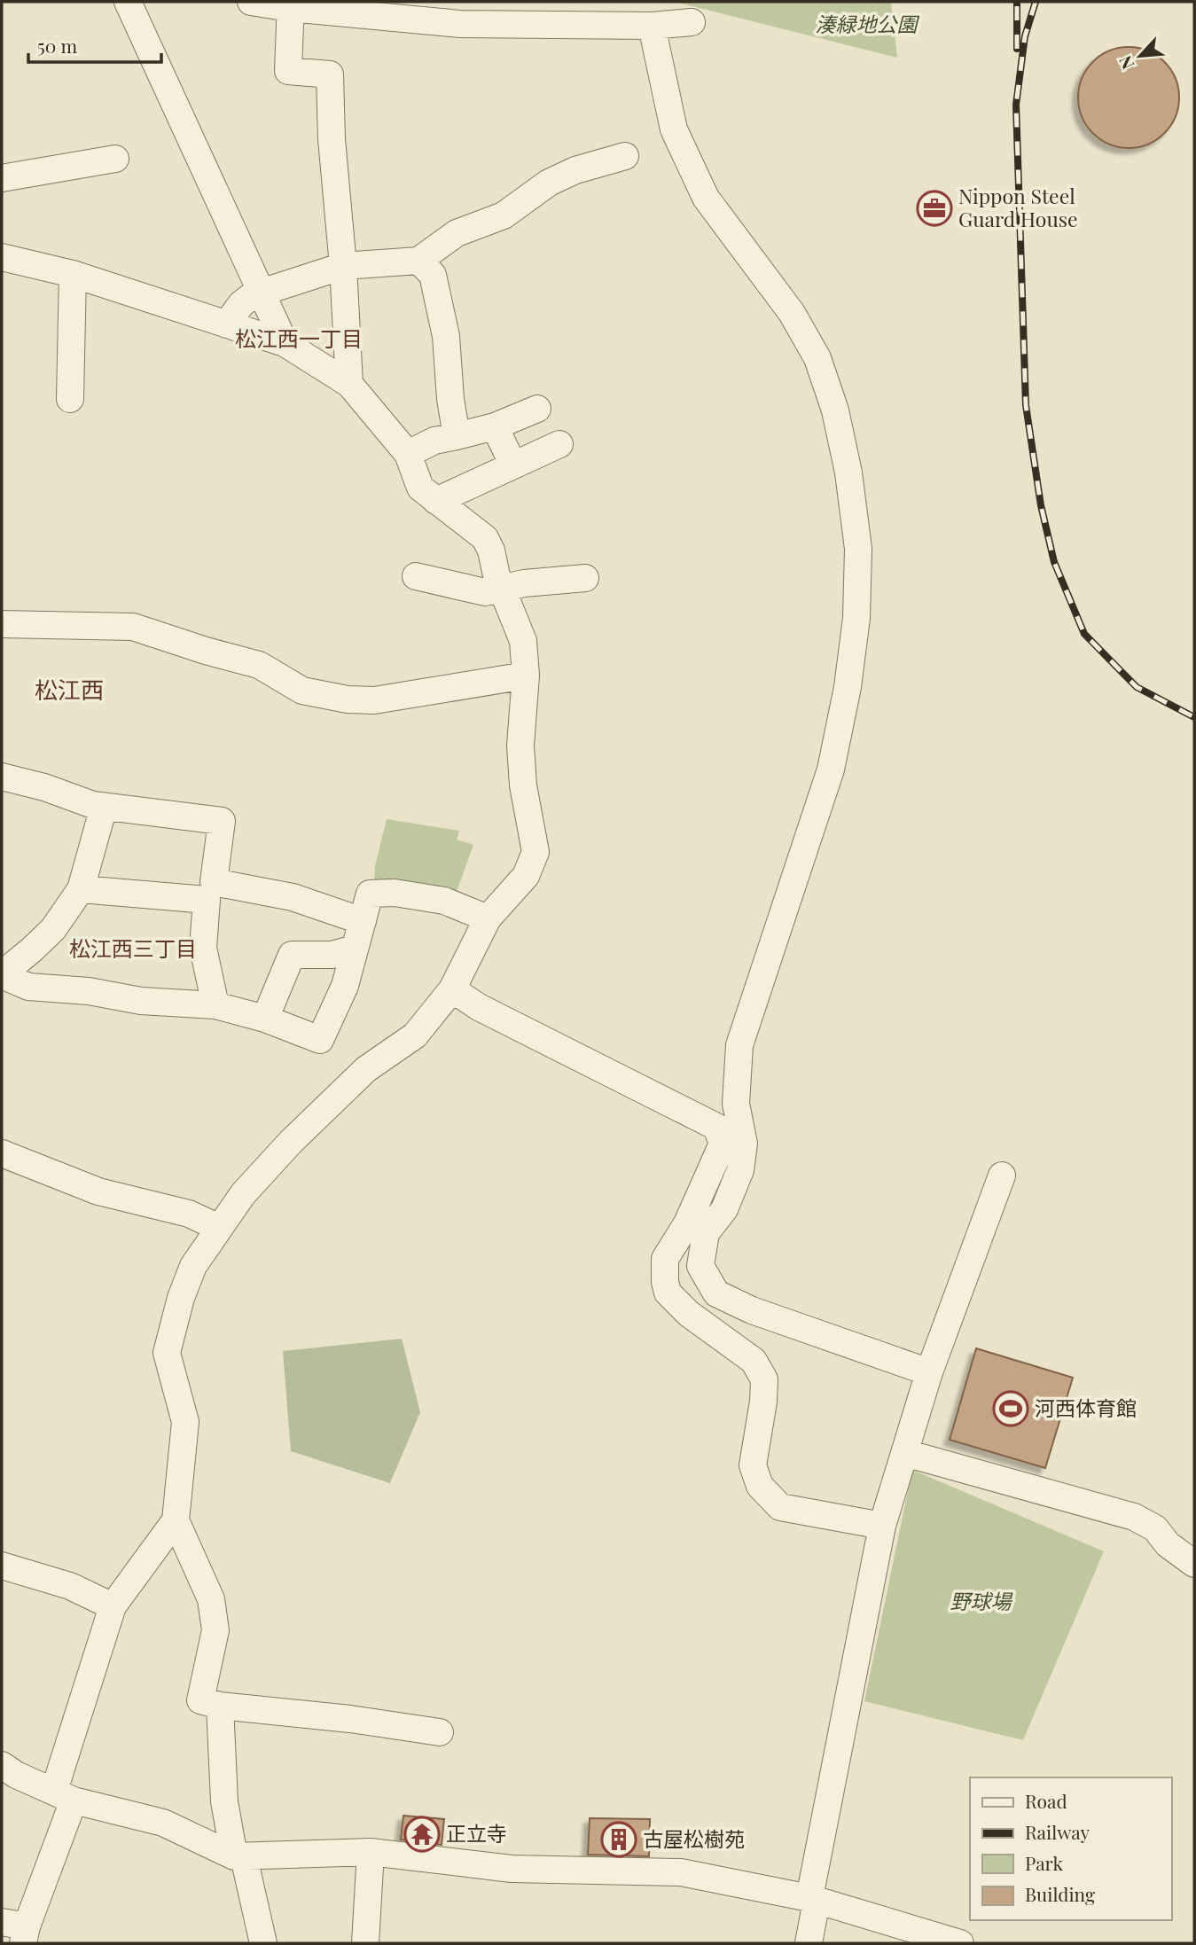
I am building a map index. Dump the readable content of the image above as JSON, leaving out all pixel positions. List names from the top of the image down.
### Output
{
  "districts": ["松江西一丁目", "松江西", "松江西三丁目"],
  "parks": ["湊緑地公園", "野球場"],
  "places": {
    "office": ["Nippon Steel Guard House"],
    "sports": ["河西体育館"],
    "temple": ["正立寺"],
    "building": ["古屋松樹苑"]
  },
  "legend": [
    "Road",
    "Railway",
    "Park",
    "Building"
  ],
  "scale_bar": "50 m",
  "north": "bottom left"
}
